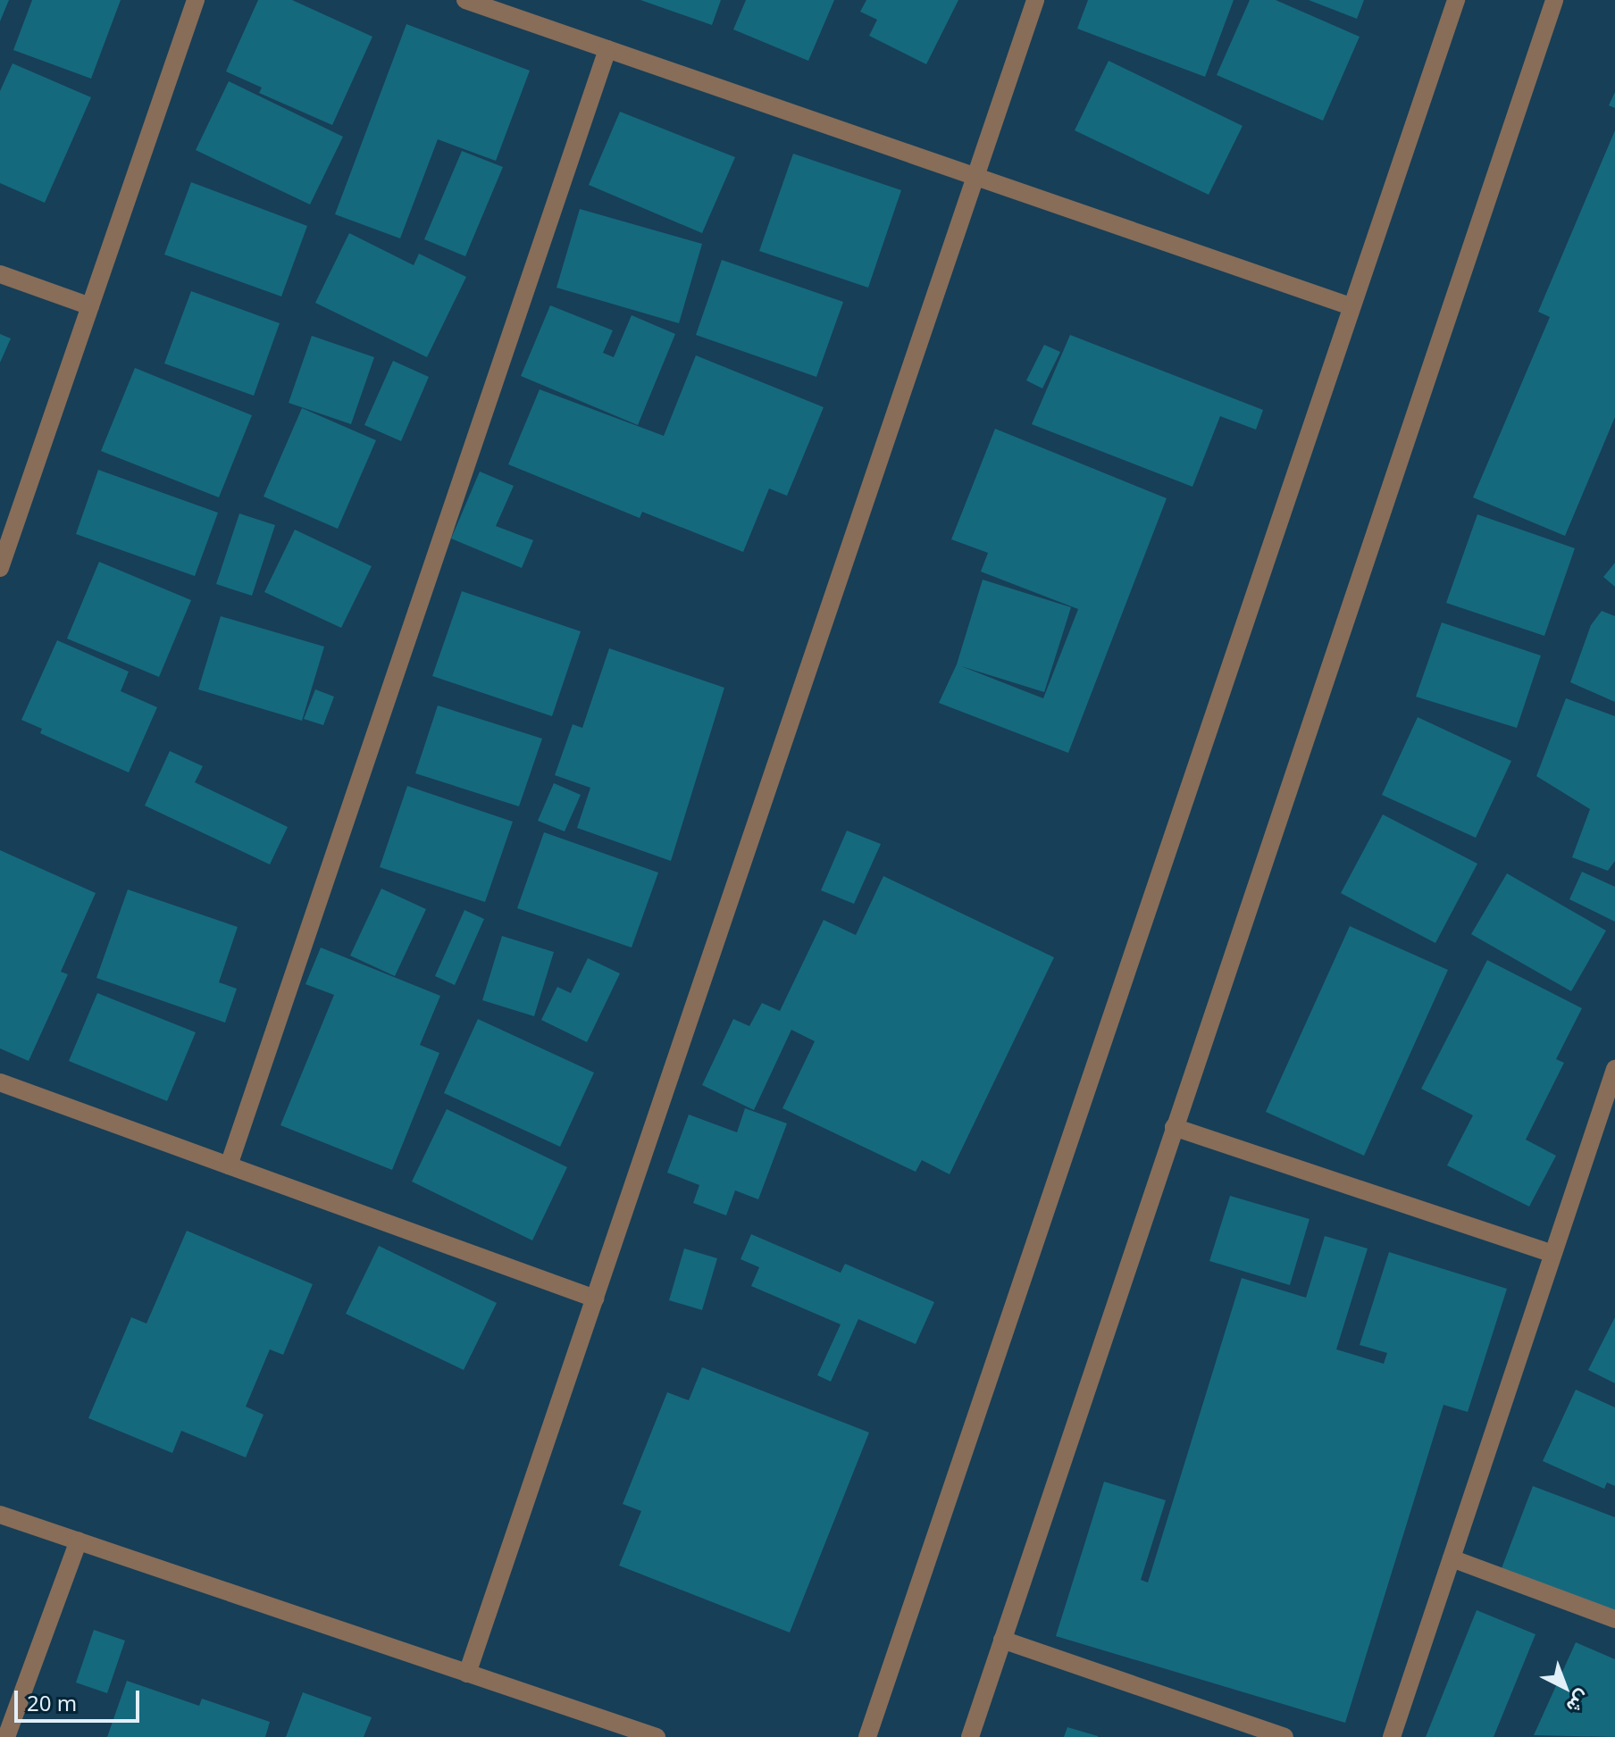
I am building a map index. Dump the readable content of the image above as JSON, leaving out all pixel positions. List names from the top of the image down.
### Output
{
  "scale_bar": "20 m",
  "north": "bottom right"
}
